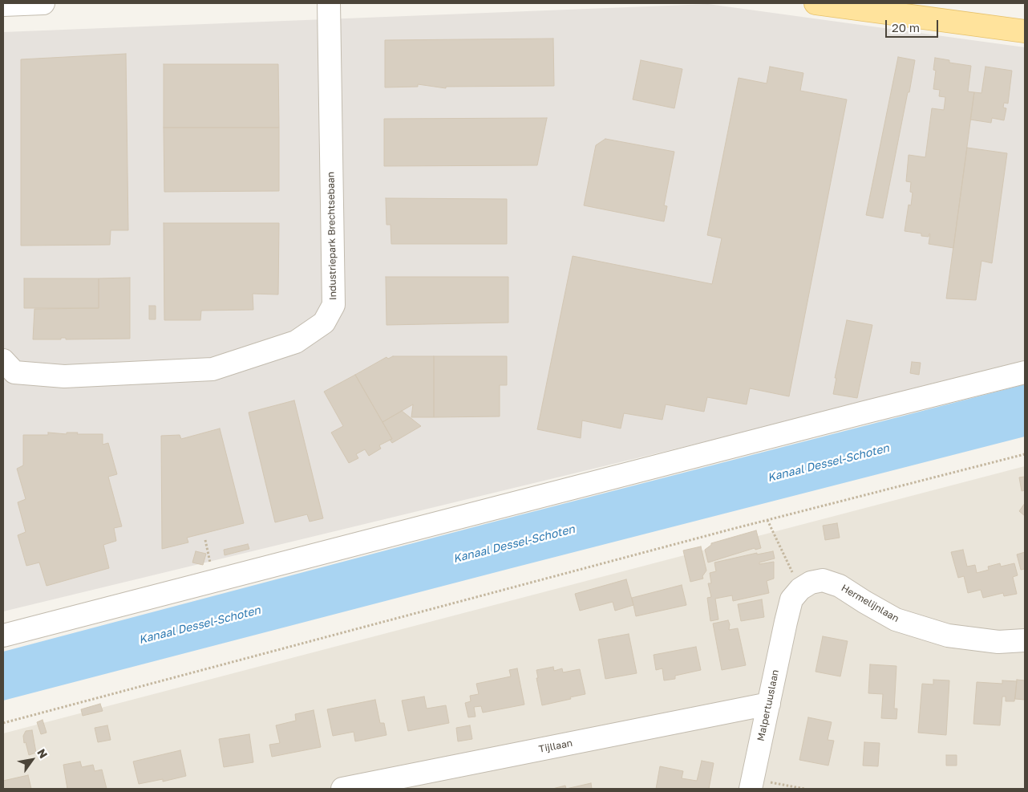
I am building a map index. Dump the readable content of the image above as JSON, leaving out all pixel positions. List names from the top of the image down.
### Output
{
  "streets": {
    "street": [
      "Industriepark Brechtsebaan",
      "Hermelijnlaan",
      "Malpertuuslaan",
      "Tijllaan"
    ]
  },
  "crossings": [
    ["Hermelijnlaan", "Malpertuuslaan"],
    ["Malpertuuslaan", "Tijllaan"]
  ],
  "water": ["Kanaal Dessel-Schoten"],
  "scale_bar": "20 m",
  "north": "top right"
}
